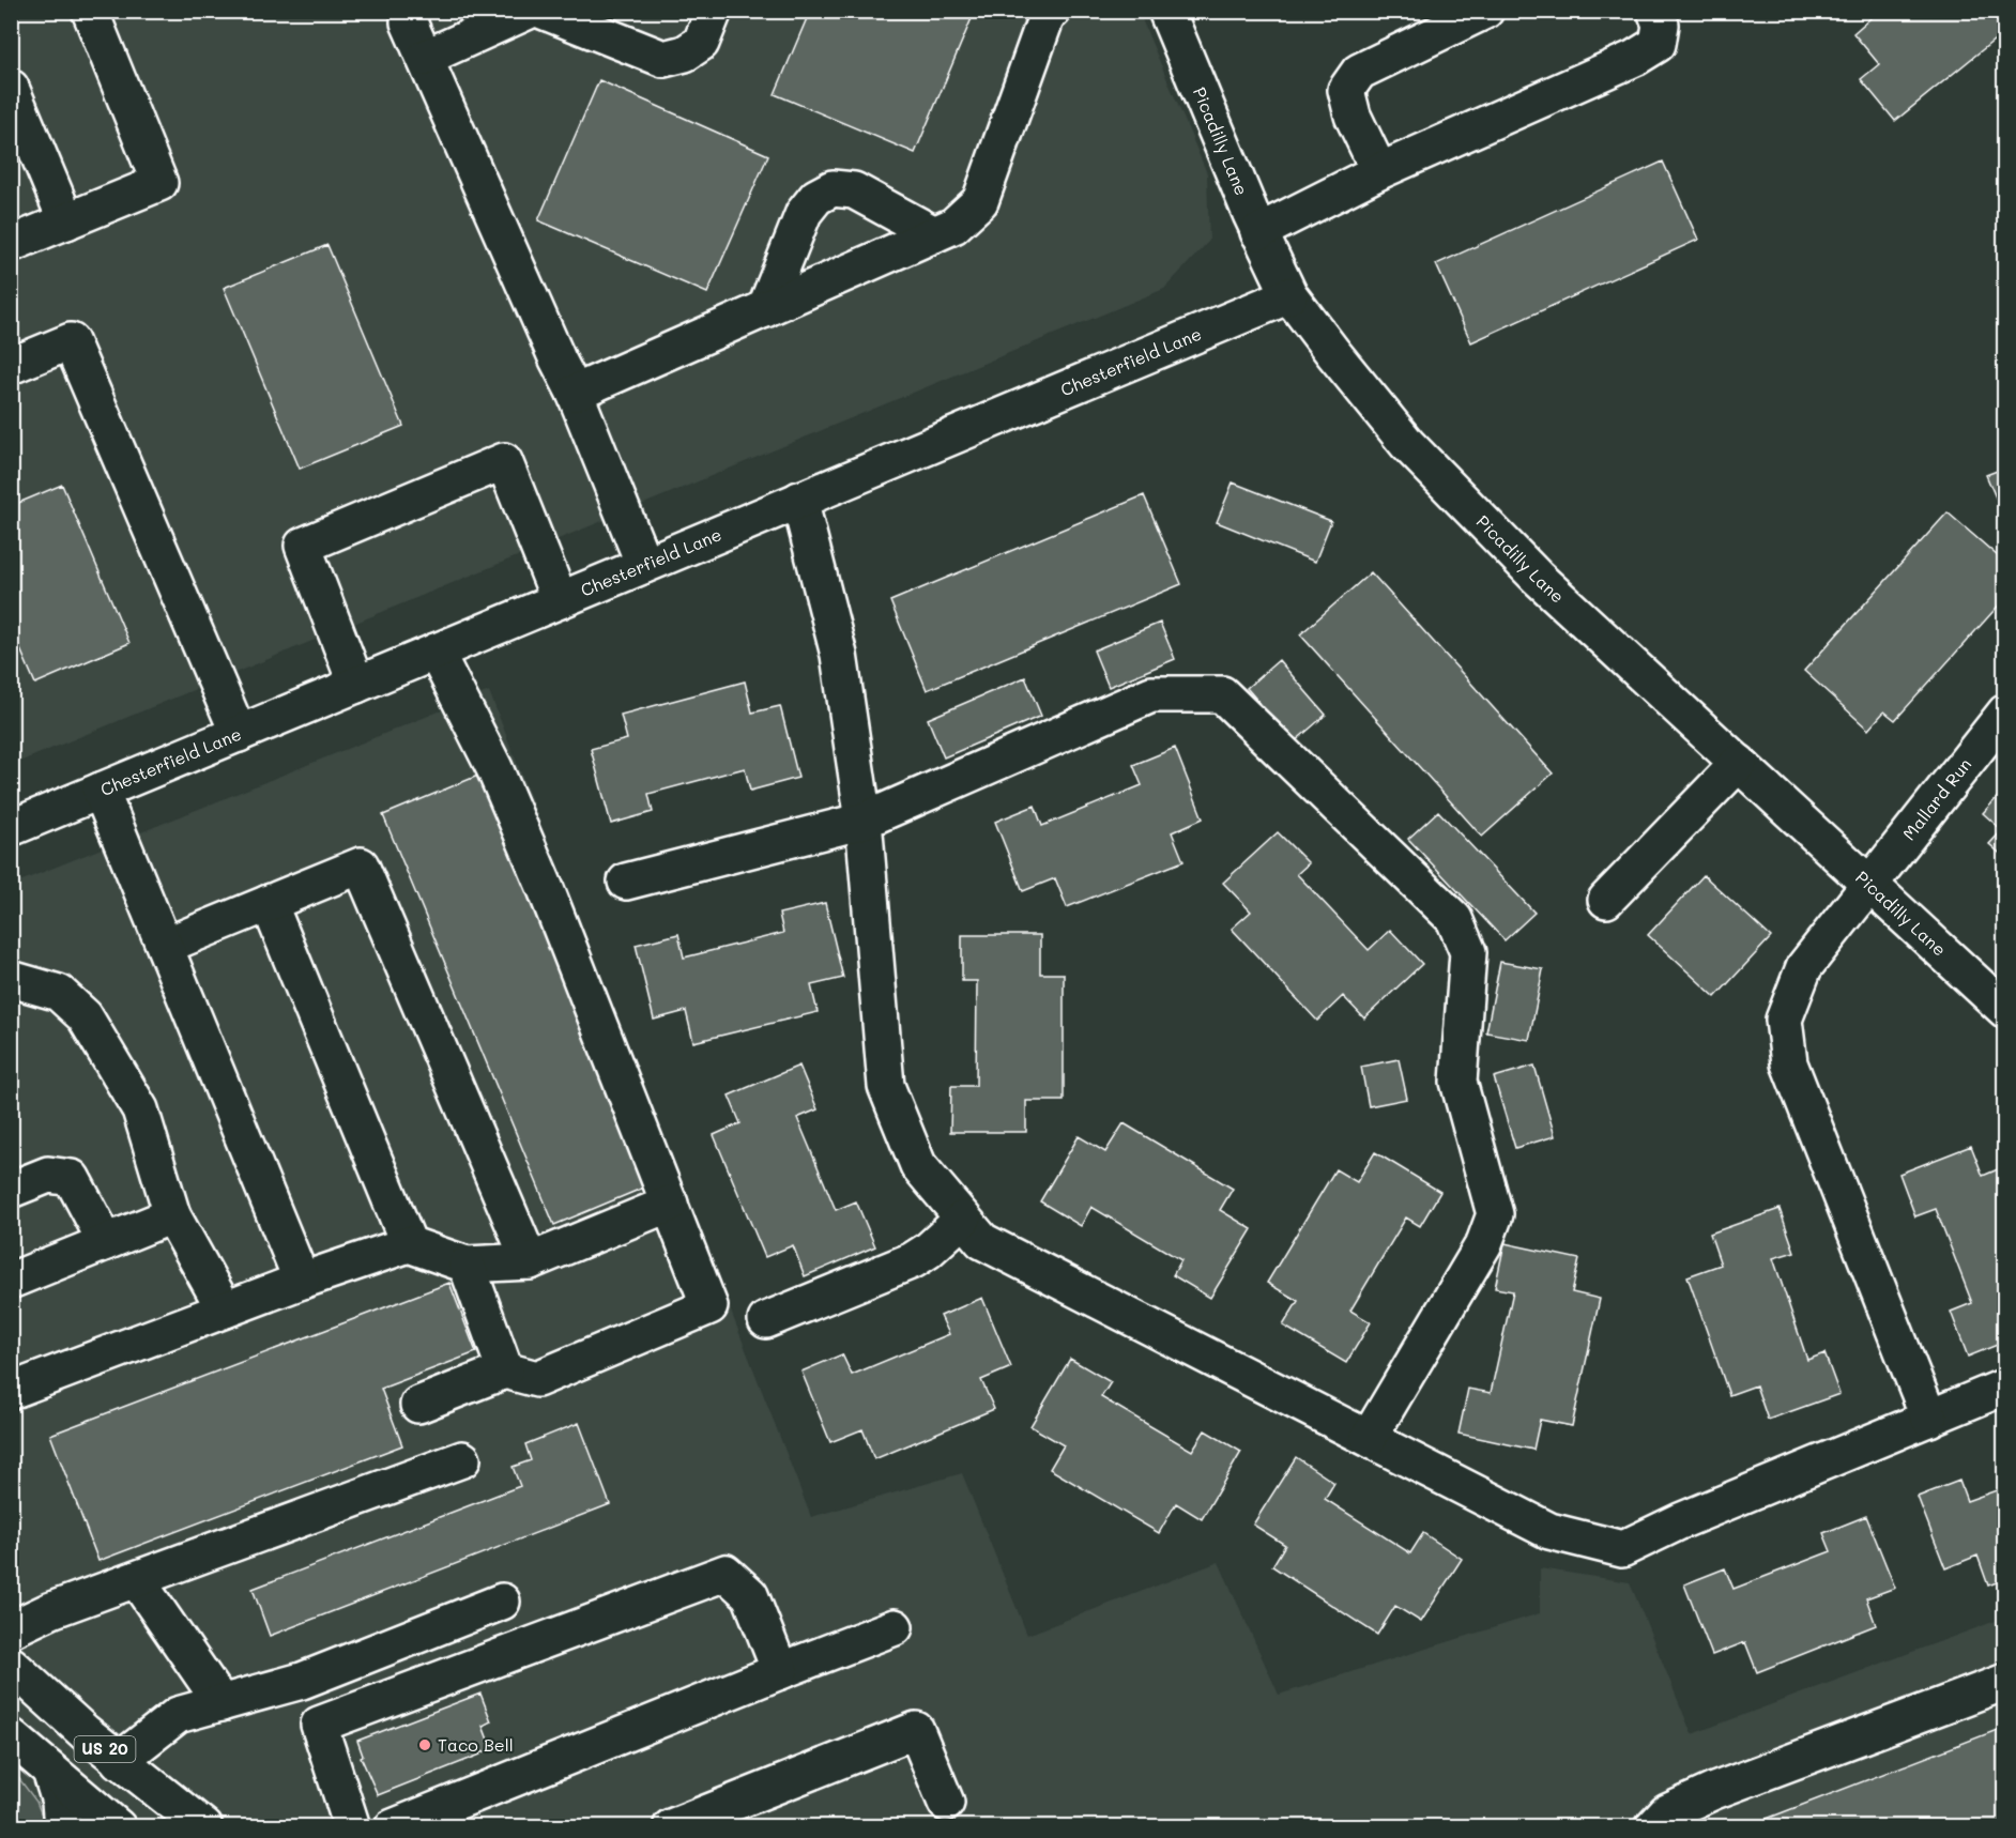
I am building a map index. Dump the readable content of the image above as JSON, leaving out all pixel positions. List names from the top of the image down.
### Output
{
  "streets": {
    "street": [
      "Picadilly Lane",
      "Chesterfield Lane",
      "Mallard Run",
      "US 20"
    ]
  },
  "crossings": [
    ["Picadilly Lane", "Chesterfield Lane"],
    ["Picadilly Lane", "Mallard Run"]
  ],
  "places": ["Taco Bell"]
}
